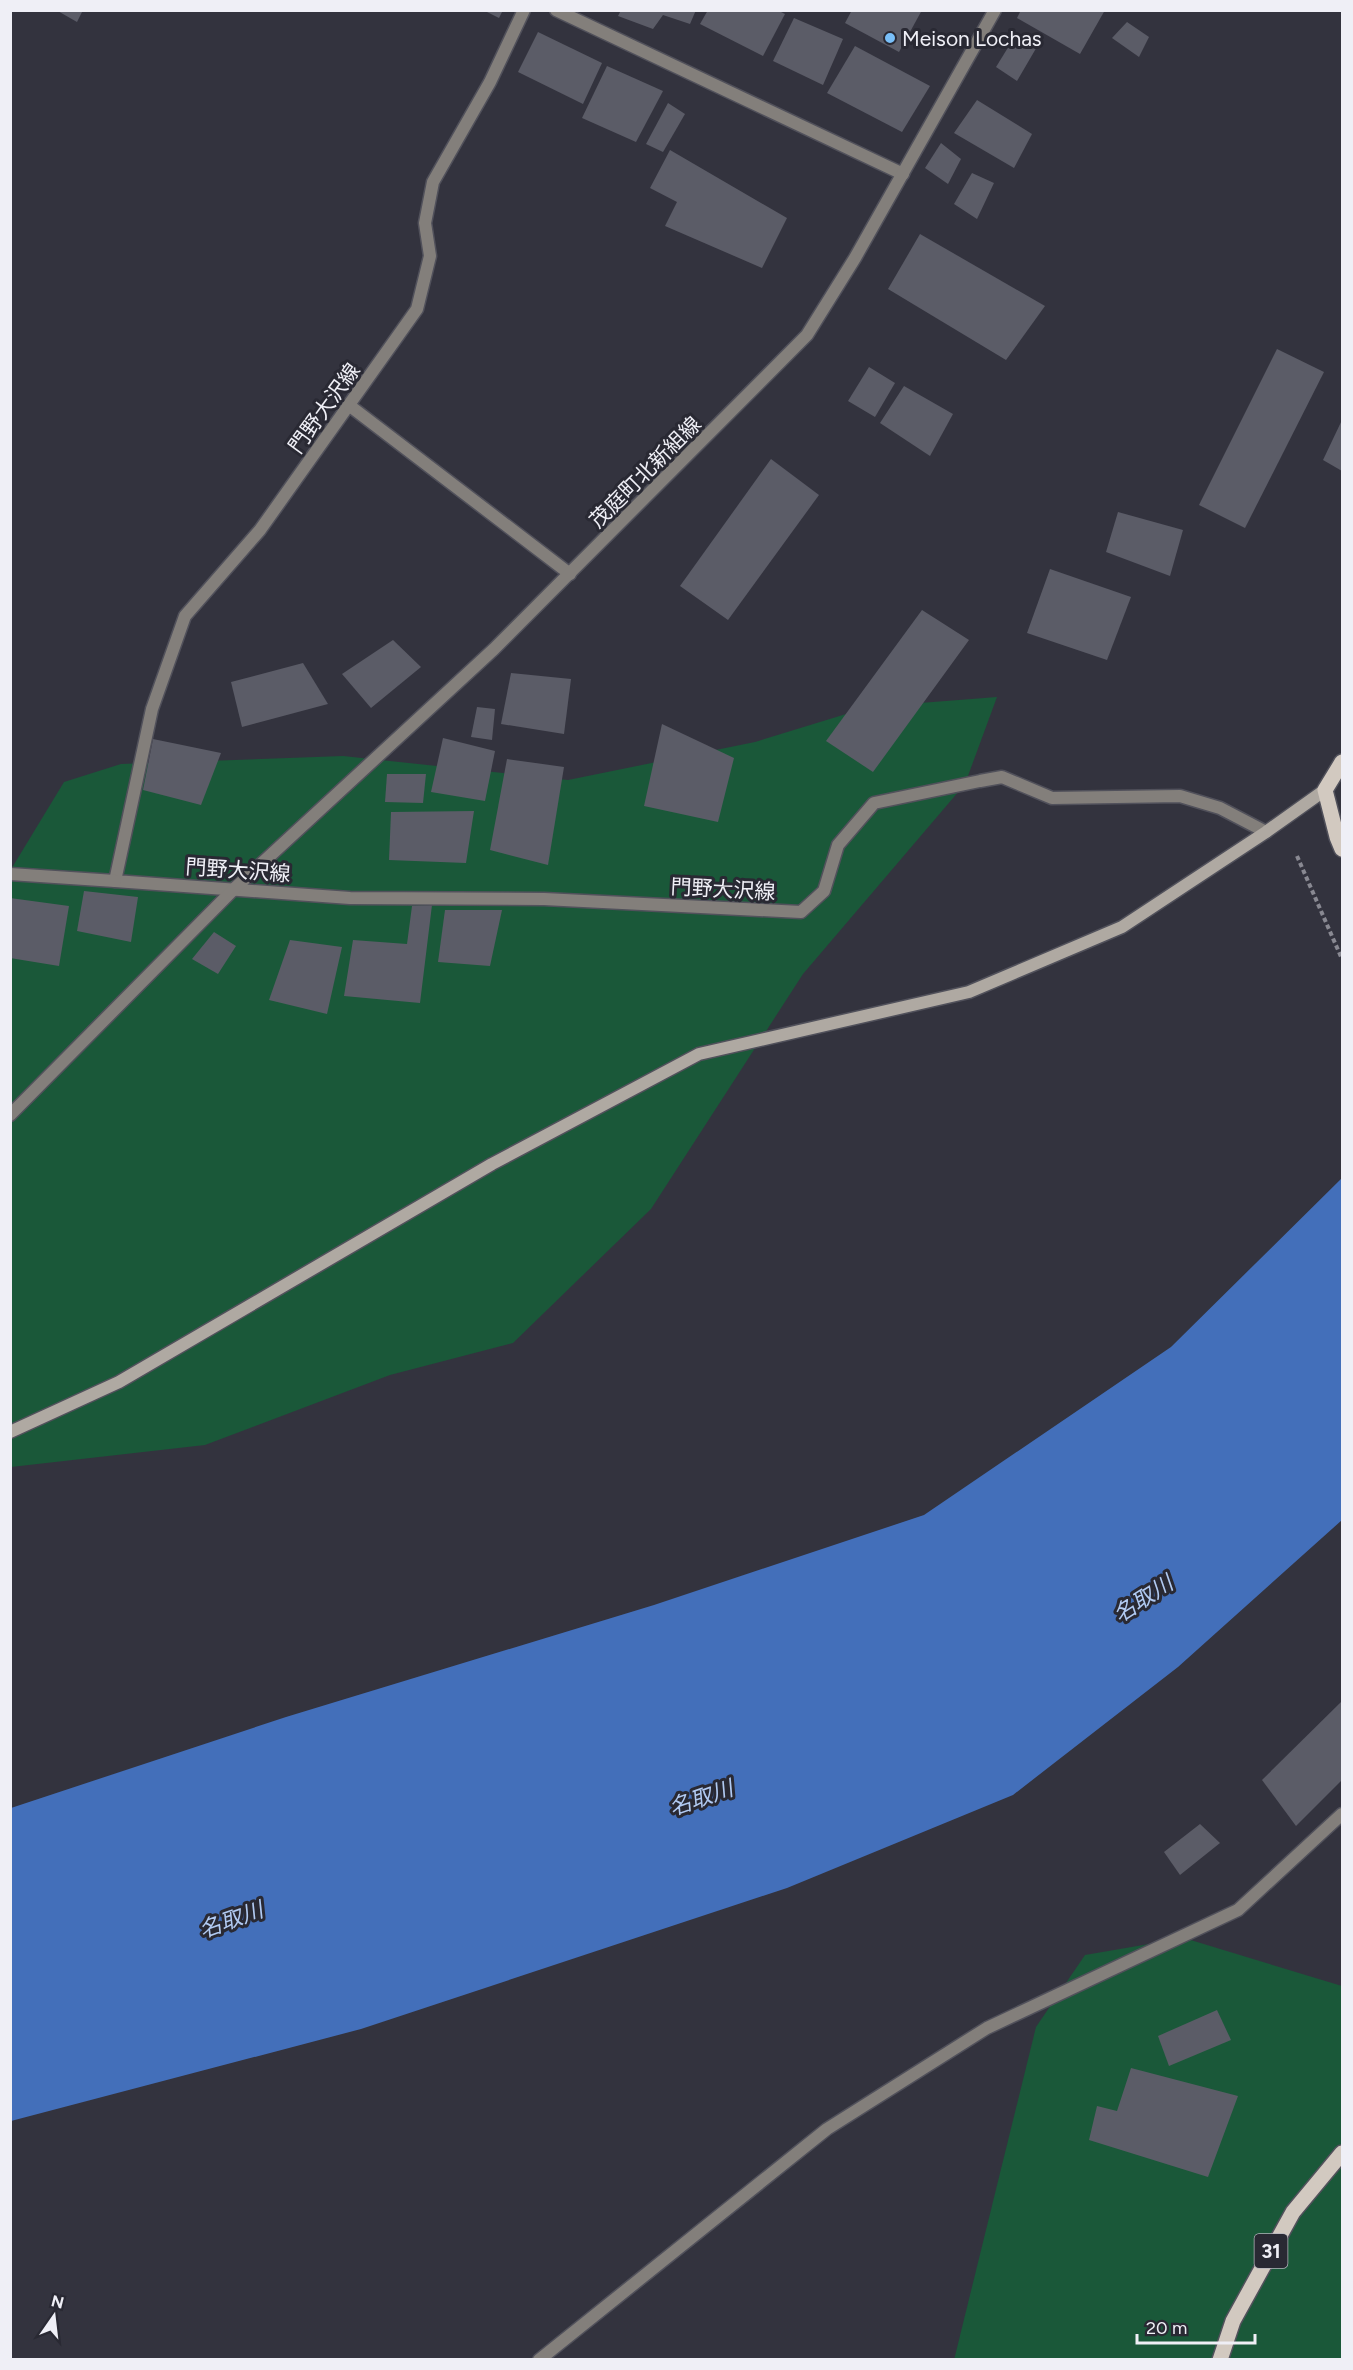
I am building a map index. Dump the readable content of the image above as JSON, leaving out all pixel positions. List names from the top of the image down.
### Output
{
  "streets": {
    "main road": ["31"],
    "street": ["門野大沢線", "茂庭町北新組線"]
  },
  "crossings": [
    ["門野大沢線", "茂庭町北新組線"]
  ],
  "water": ["名取川"],
  "places": ["Meison Lochas"],
  "scale_bar": "20 m",
  "north": "top"
}
